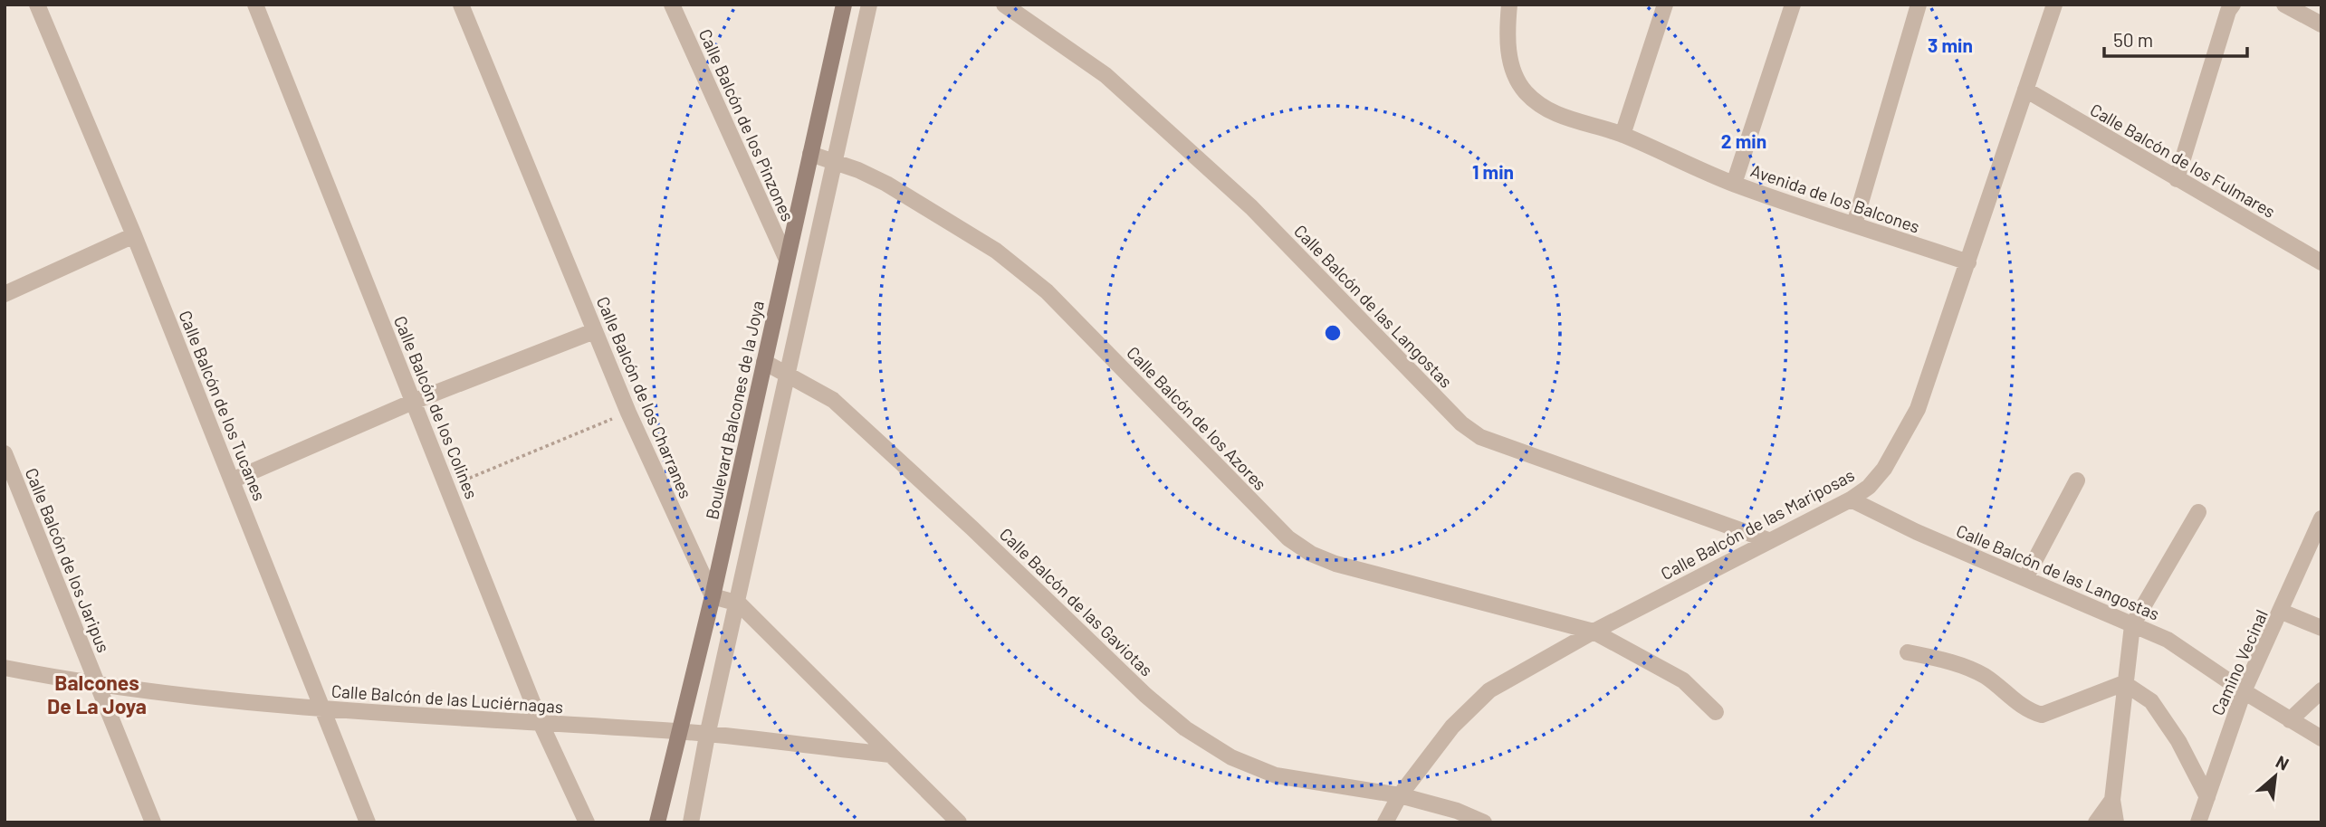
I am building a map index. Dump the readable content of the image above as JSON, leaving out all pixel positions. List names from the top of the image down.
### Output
{
  "streets": {
    "street": [
      "Calle Balcón de los Pinzones",
      "Calle Balcón de los Fulmares",
      "Avenida de los Balcones",
      "Calle Balcón de las Langostas",
      "Calle Balcón de los Charranes",
      "Calle Balcón de los Tucanes",
      "Calle Balcón de los Colines",
      "Boulevard Balcones de la Joya",
      "Calle Balcón de los Azores",
      "Calle Balcón de las Mariposas",
      "Calle Balcón de los Jaripus",
      "Calle Balcón de las Gaviotas",
      "Camino Vecinal",
      "Calle Balcón de las Luciérnagas"
    ]
  },
  "crossings": [
    ["Calle Balcón de los Pinzones", "Boulevard Balcones de la Joya"],
    ["Calle Balcón de los Fulmares", "Calle Balcón de las Mariposas"],
    ["Avenida de los Balcones", "Calle Balcón de las Mariposas"],
    ["Calle Balcón de las Langostas", "Calle Balcón de las Mariposas"],
    ["Calle Balcón de las Langostas", "Camino Vecinal"],
    ["Calle Balcón de los Charranes", "Boulevard Balcones de la Joya"],
    ["Calle Balcón de los Tucanes", "Calle Balcón de las Luciérnagas"],
    ["Calle Balcón de los Colines", "Calle Balcón de las Luciérnagas"],
    ["Boulevard Balcones de la Joya", "Calle Balcón de los Azores"],
    ["Boulevard Balcones de la Joya", "Calle Balcón de las Gaviotas"],
    ["Boulevard Balcones de la Joya", "Calle Balcón de las Luciérnagas"],
    ["Calle Balcón de los Azores", "Calle Balcón de las Mariposas"],
    ["Calle Balcón de las Mariposas", "Calle Balcón de las Gaviotas"],
    ["Calle Balcón de los Jaripus", "Calle Balcón de las Luciérnagas"]
  ],
  "districts": ["Balcones De La Joya"],
  "scale_bar": "50 m",
  "north": "top right",
  "rings": ["3 min", "2 min", "1 min"]
}
